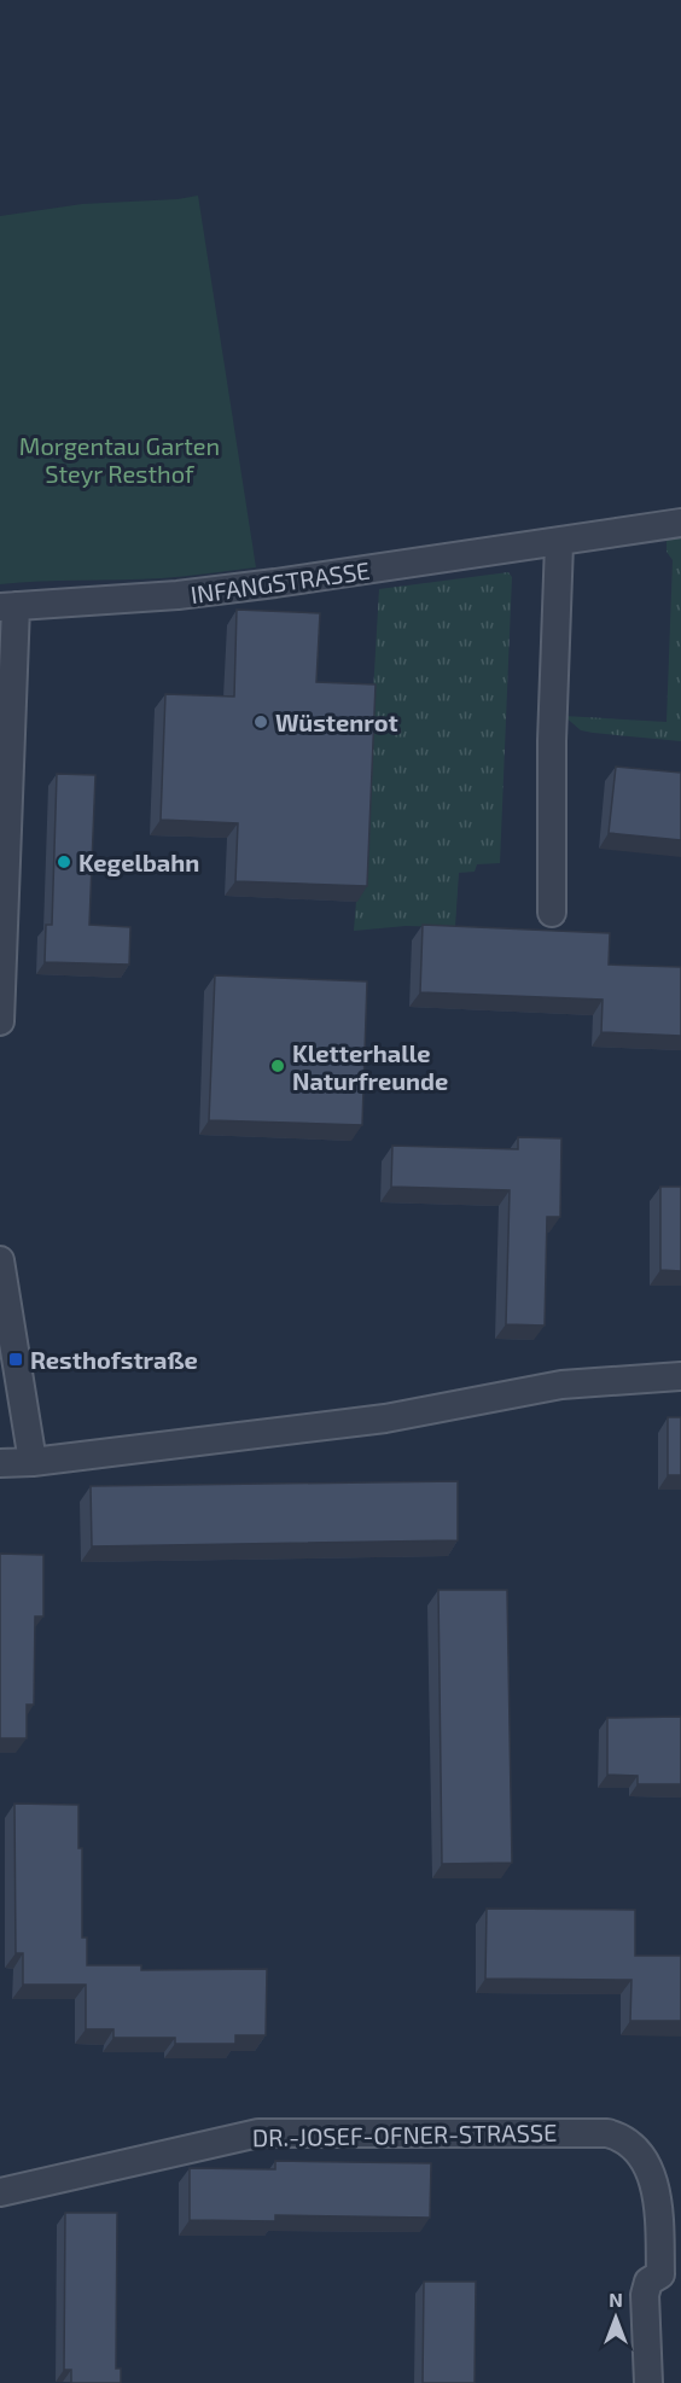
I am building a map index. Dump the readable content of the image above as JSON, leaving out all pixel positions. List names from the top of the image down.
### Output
{
  "streets": {
    "street": ["INFANGSTRASSE", "DR.-JOSEF-OFNER-STRASSE"]
  },
  "parks": ["Morgentau Garten Steyr Resthof"],
  "places": {
    "other": ["Wüstenrot", "Kegelbahn", "Kletterhalle Naturfreunde"],
    "transit": ["Resthofstraße"]
  },
  "north": "top"
}
